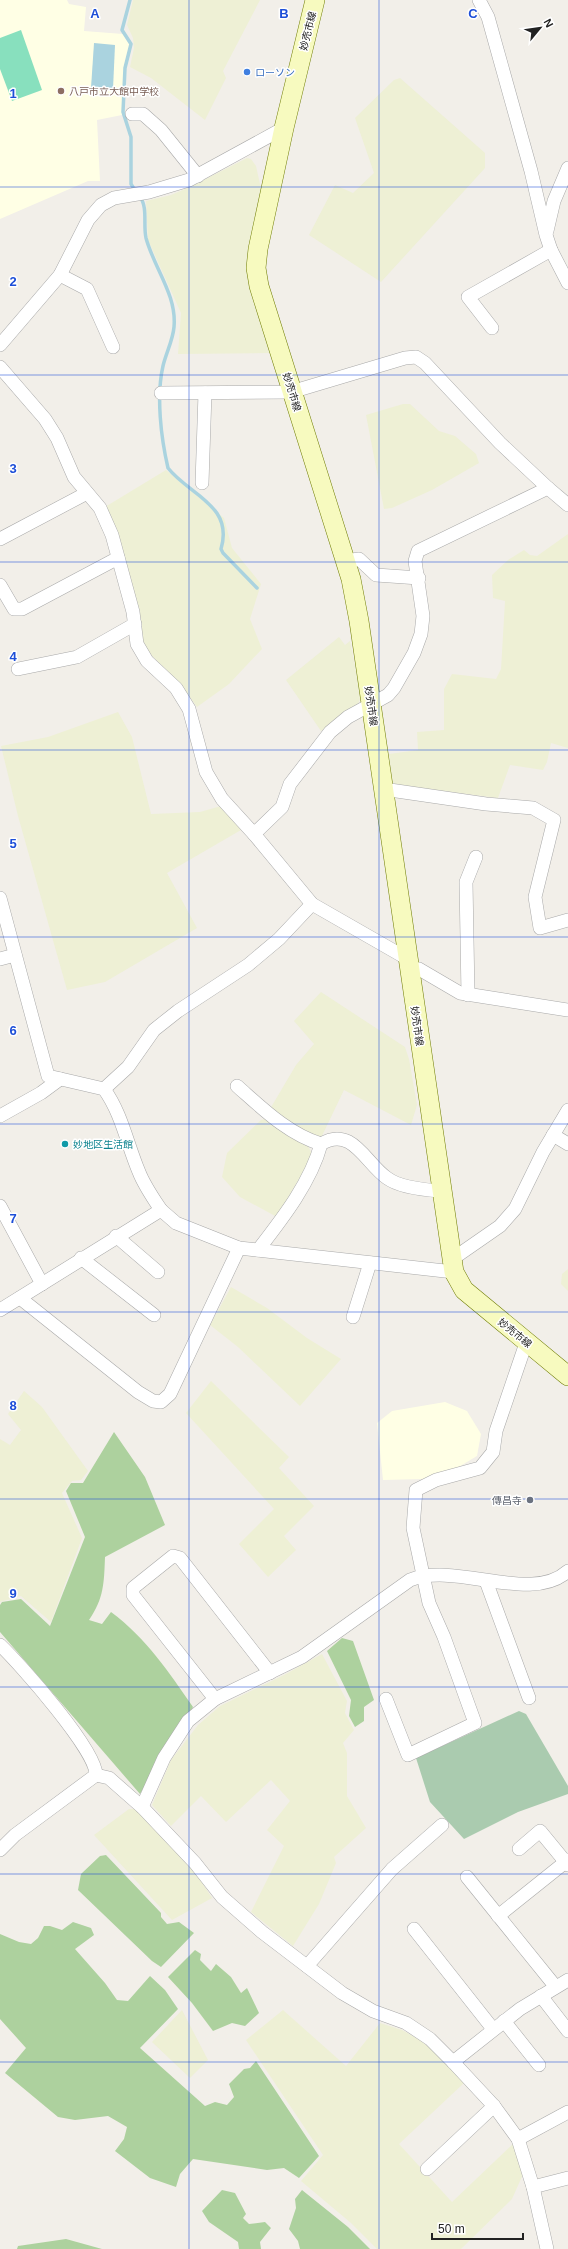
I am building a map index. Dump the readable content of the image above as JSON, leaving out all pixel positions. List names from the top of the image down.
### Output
{
  "streets": {
    "main road": ["妙売市線"]
  },
  "places": [
    "ローソン",
    "八戸市立大館中学校",
    "妙地区生活館",
    "傳昌寺"
  ],
  "scale_bar": "50 m",
  "north": "top right",
  "grid": {
    "columns": ["A", "B", "C"],
    "rows": [
      "1",
      "2",
      "3",
      "4",
      "5",
      "6",
      "7",
      "8",
      "9"
    ]
  }
}
